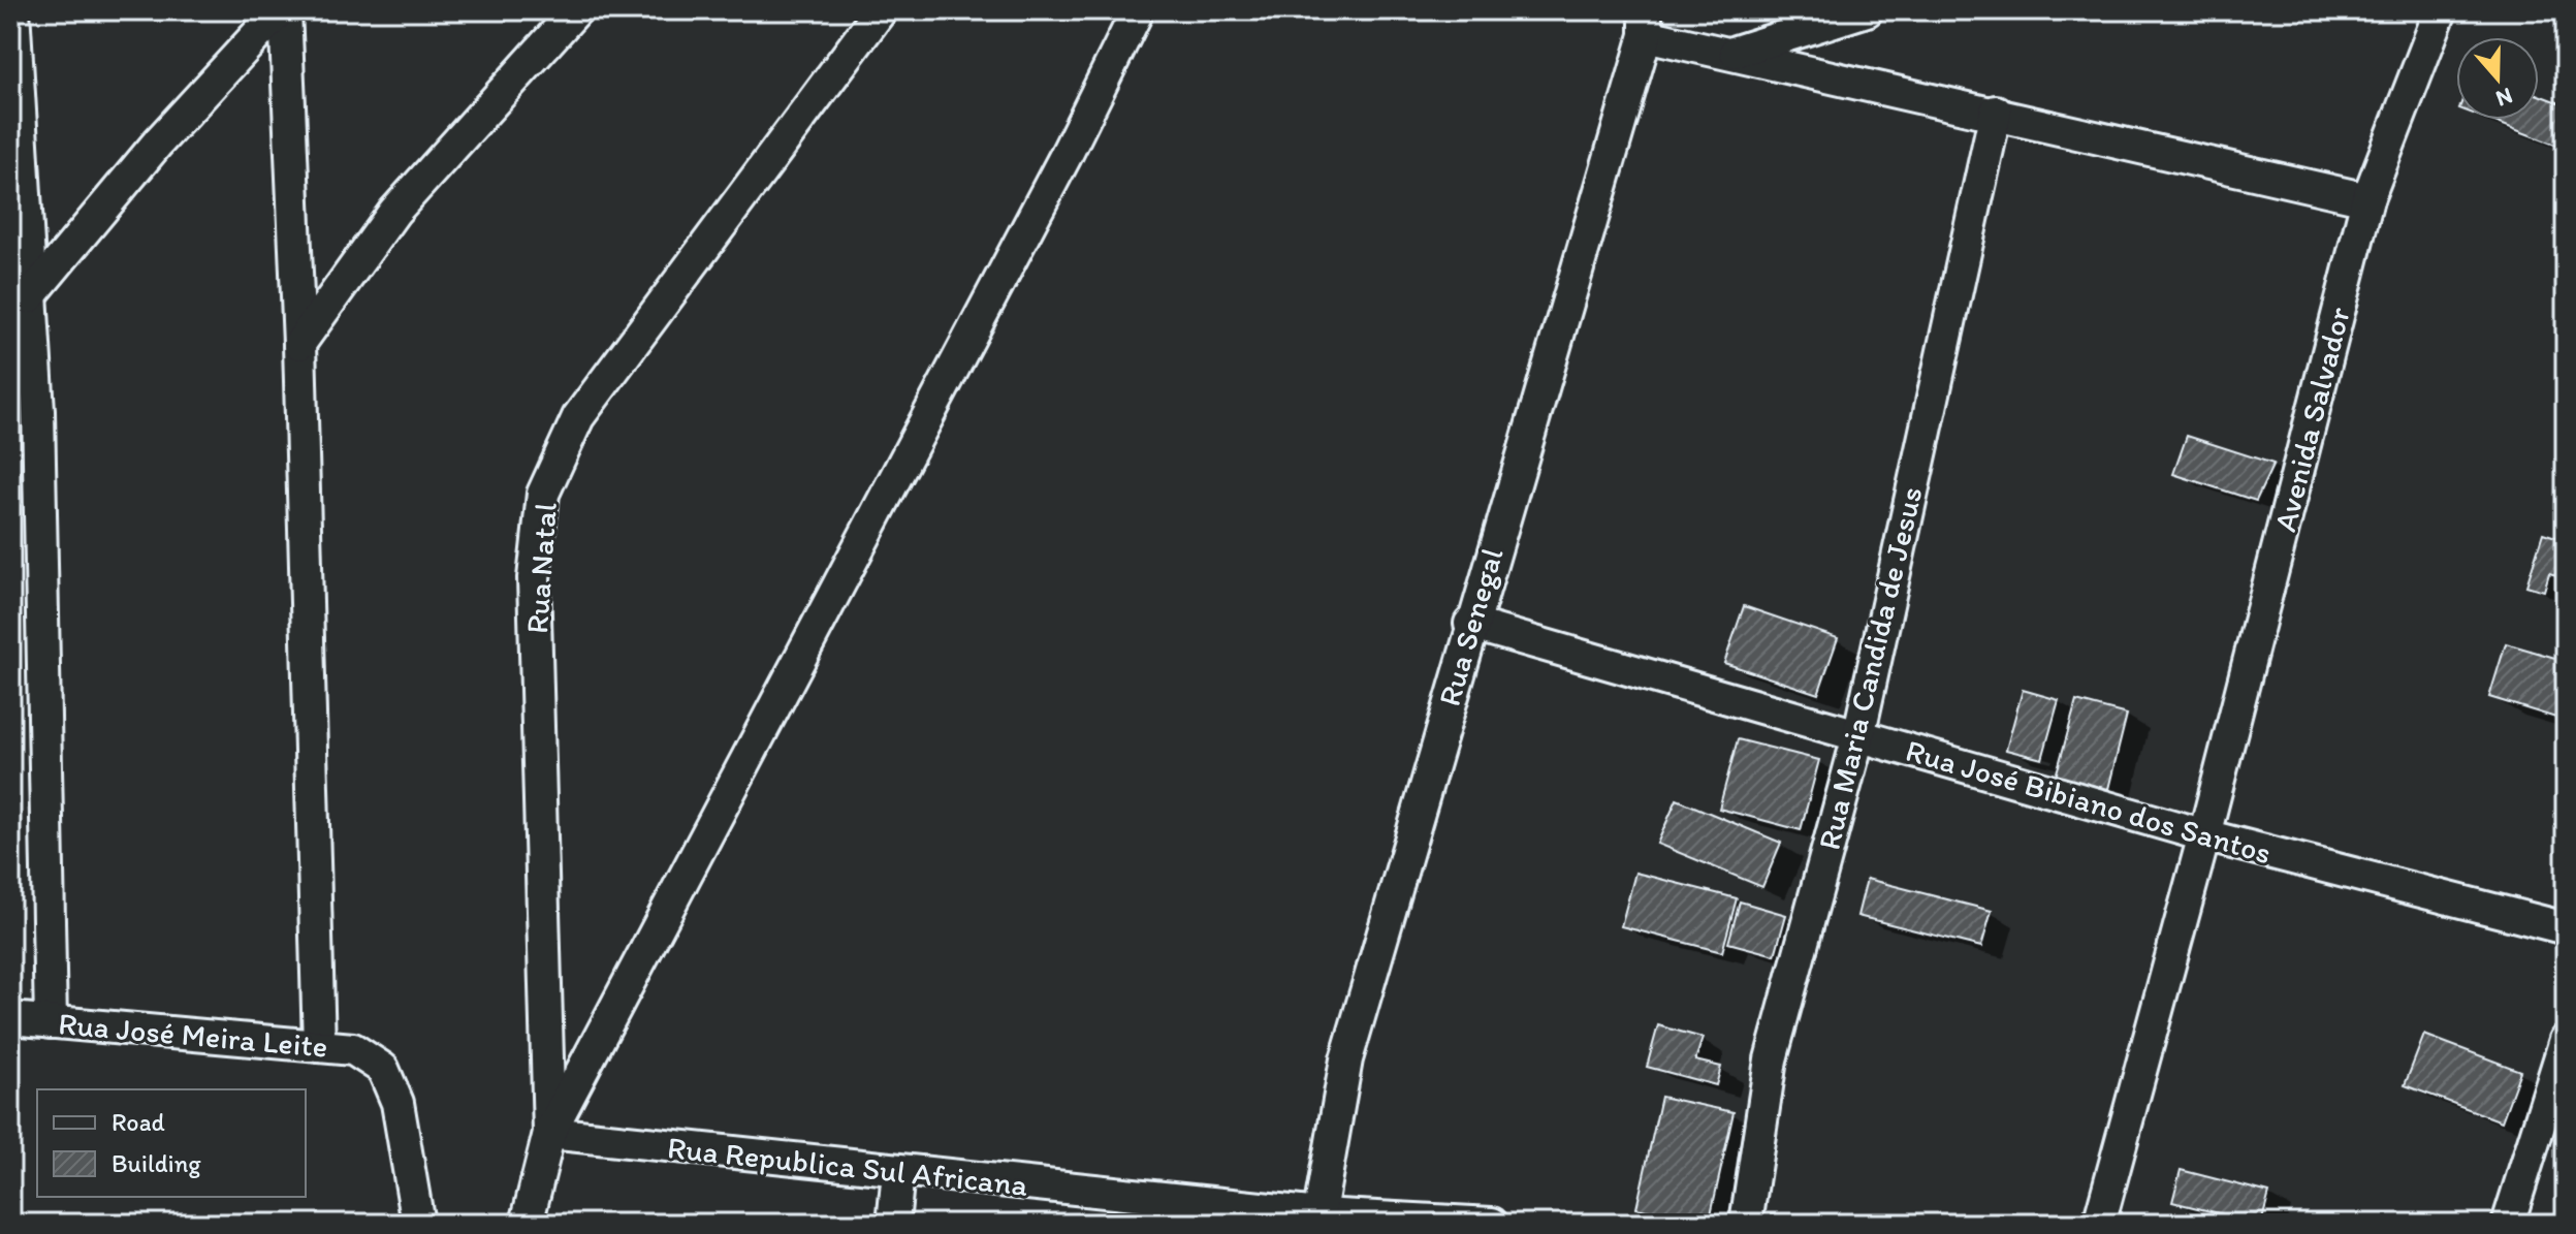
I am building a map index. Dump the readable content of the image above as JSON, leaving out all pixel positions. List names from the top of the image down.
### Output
{
  "streets": {
    "street": [
      "Avenida Salvador",
      "Rua Natal",
      "Rua Senegal",
      "Rua Maria Candida de Jesus",
      "Rua José Bibiano dos Santos",
      "Rua José Meira Leite",
      "Rua Republica Sul Africana"
    ]
  },
  "crossings": [
    ["Avenida Salvador", "Rua José Bibiano dos Santos"],
    ["Rua Natal", "Rua Republica Sul Africana"],
    ["Rua Senegal", "Rua José Bibiano dos Santos"],
    ["Rua Senegal", "Rua Republica Sul Africana"],
    ["Rua Maria Candida de Jesus", "Rua José Bibiano dos Santos"]
  ],
  "legend": ["Road", "Building"],
  "north": "bottom"
}
